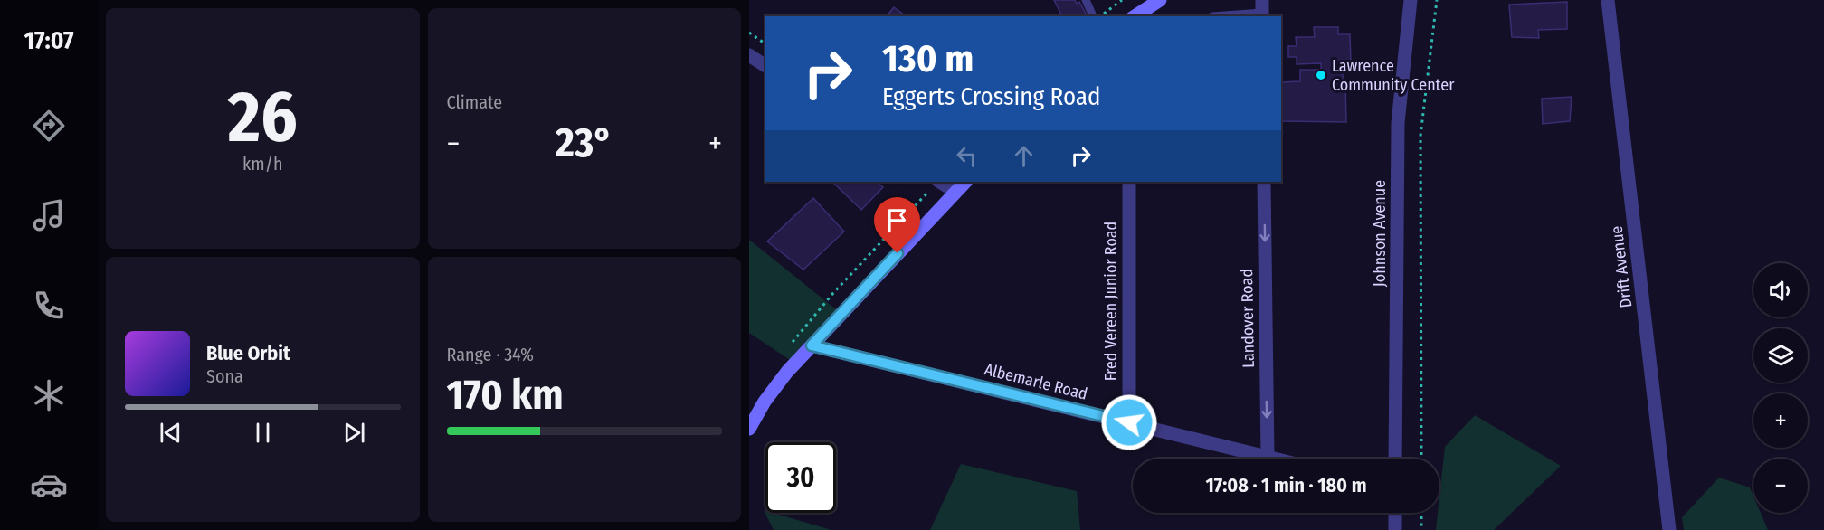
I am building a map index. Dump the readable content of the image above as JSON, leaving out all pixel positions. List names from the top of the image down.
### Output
{
  "streets": {
    "street": [
      "Johnson Avenue",
      "Drift Avenue",
      "Fred Vereen Junior Road",
      "Landover Road",
      "Albemarle Road"
    ]
  },
  "crossings": [
    ["Fred Vereen Junior Road", "Albemarle Road"],
    ["Landover Road", "Albemarle Road"]
  ],
  "one_way": ["Landover Road"],
  "places": ["Lawrence Community Center"],
  "page": {
    "tabs": "17:07",
    "tile": [
      ["26", "km/h"],
      "Climate",
      ["Range · 34%", "170 km"]
    ],
    "turn": ["130 m", "Eggerts Crossing Road"],
    "heat": ["−", "23°", "+"],
    "map_buttons": ["+", "−"],
    "song": ["Blue Orbit", "Sona"],
    "limit": "30",
    "trip": "17:08 · 1 min · 180 m"
  }
}
